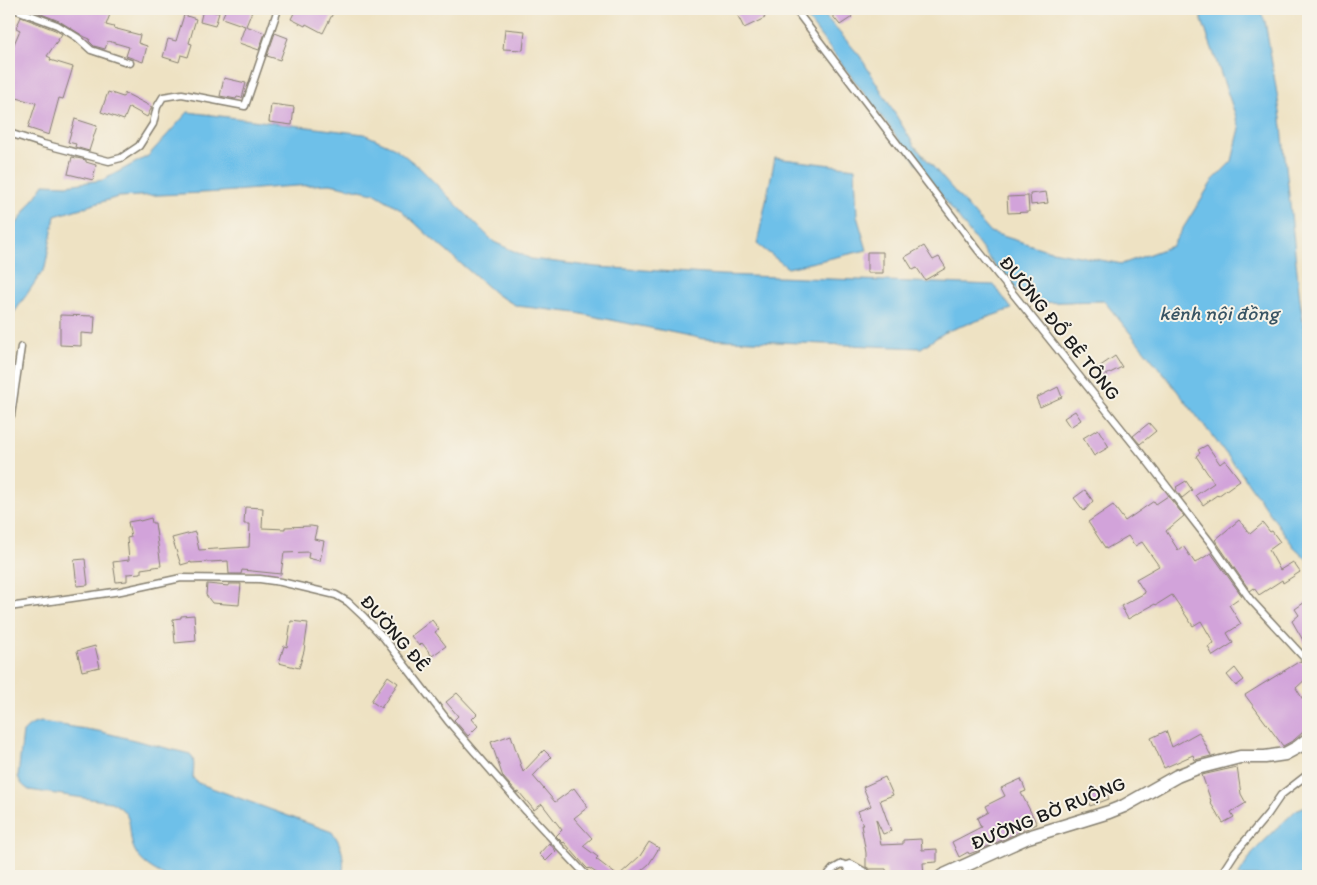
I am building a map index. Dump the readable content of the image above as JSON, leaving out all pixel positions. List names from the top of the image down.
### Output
{
  "streets": {
    "street": ["ĐƯỜNG BỜ RUỘNG"],
    "lane": ["ĐƯỜNG ĐỔ BÊ TÔNG", "ĐƯỜNG ĐÊ"]
  },
  "water": ["kênh nội đồng"]
}
